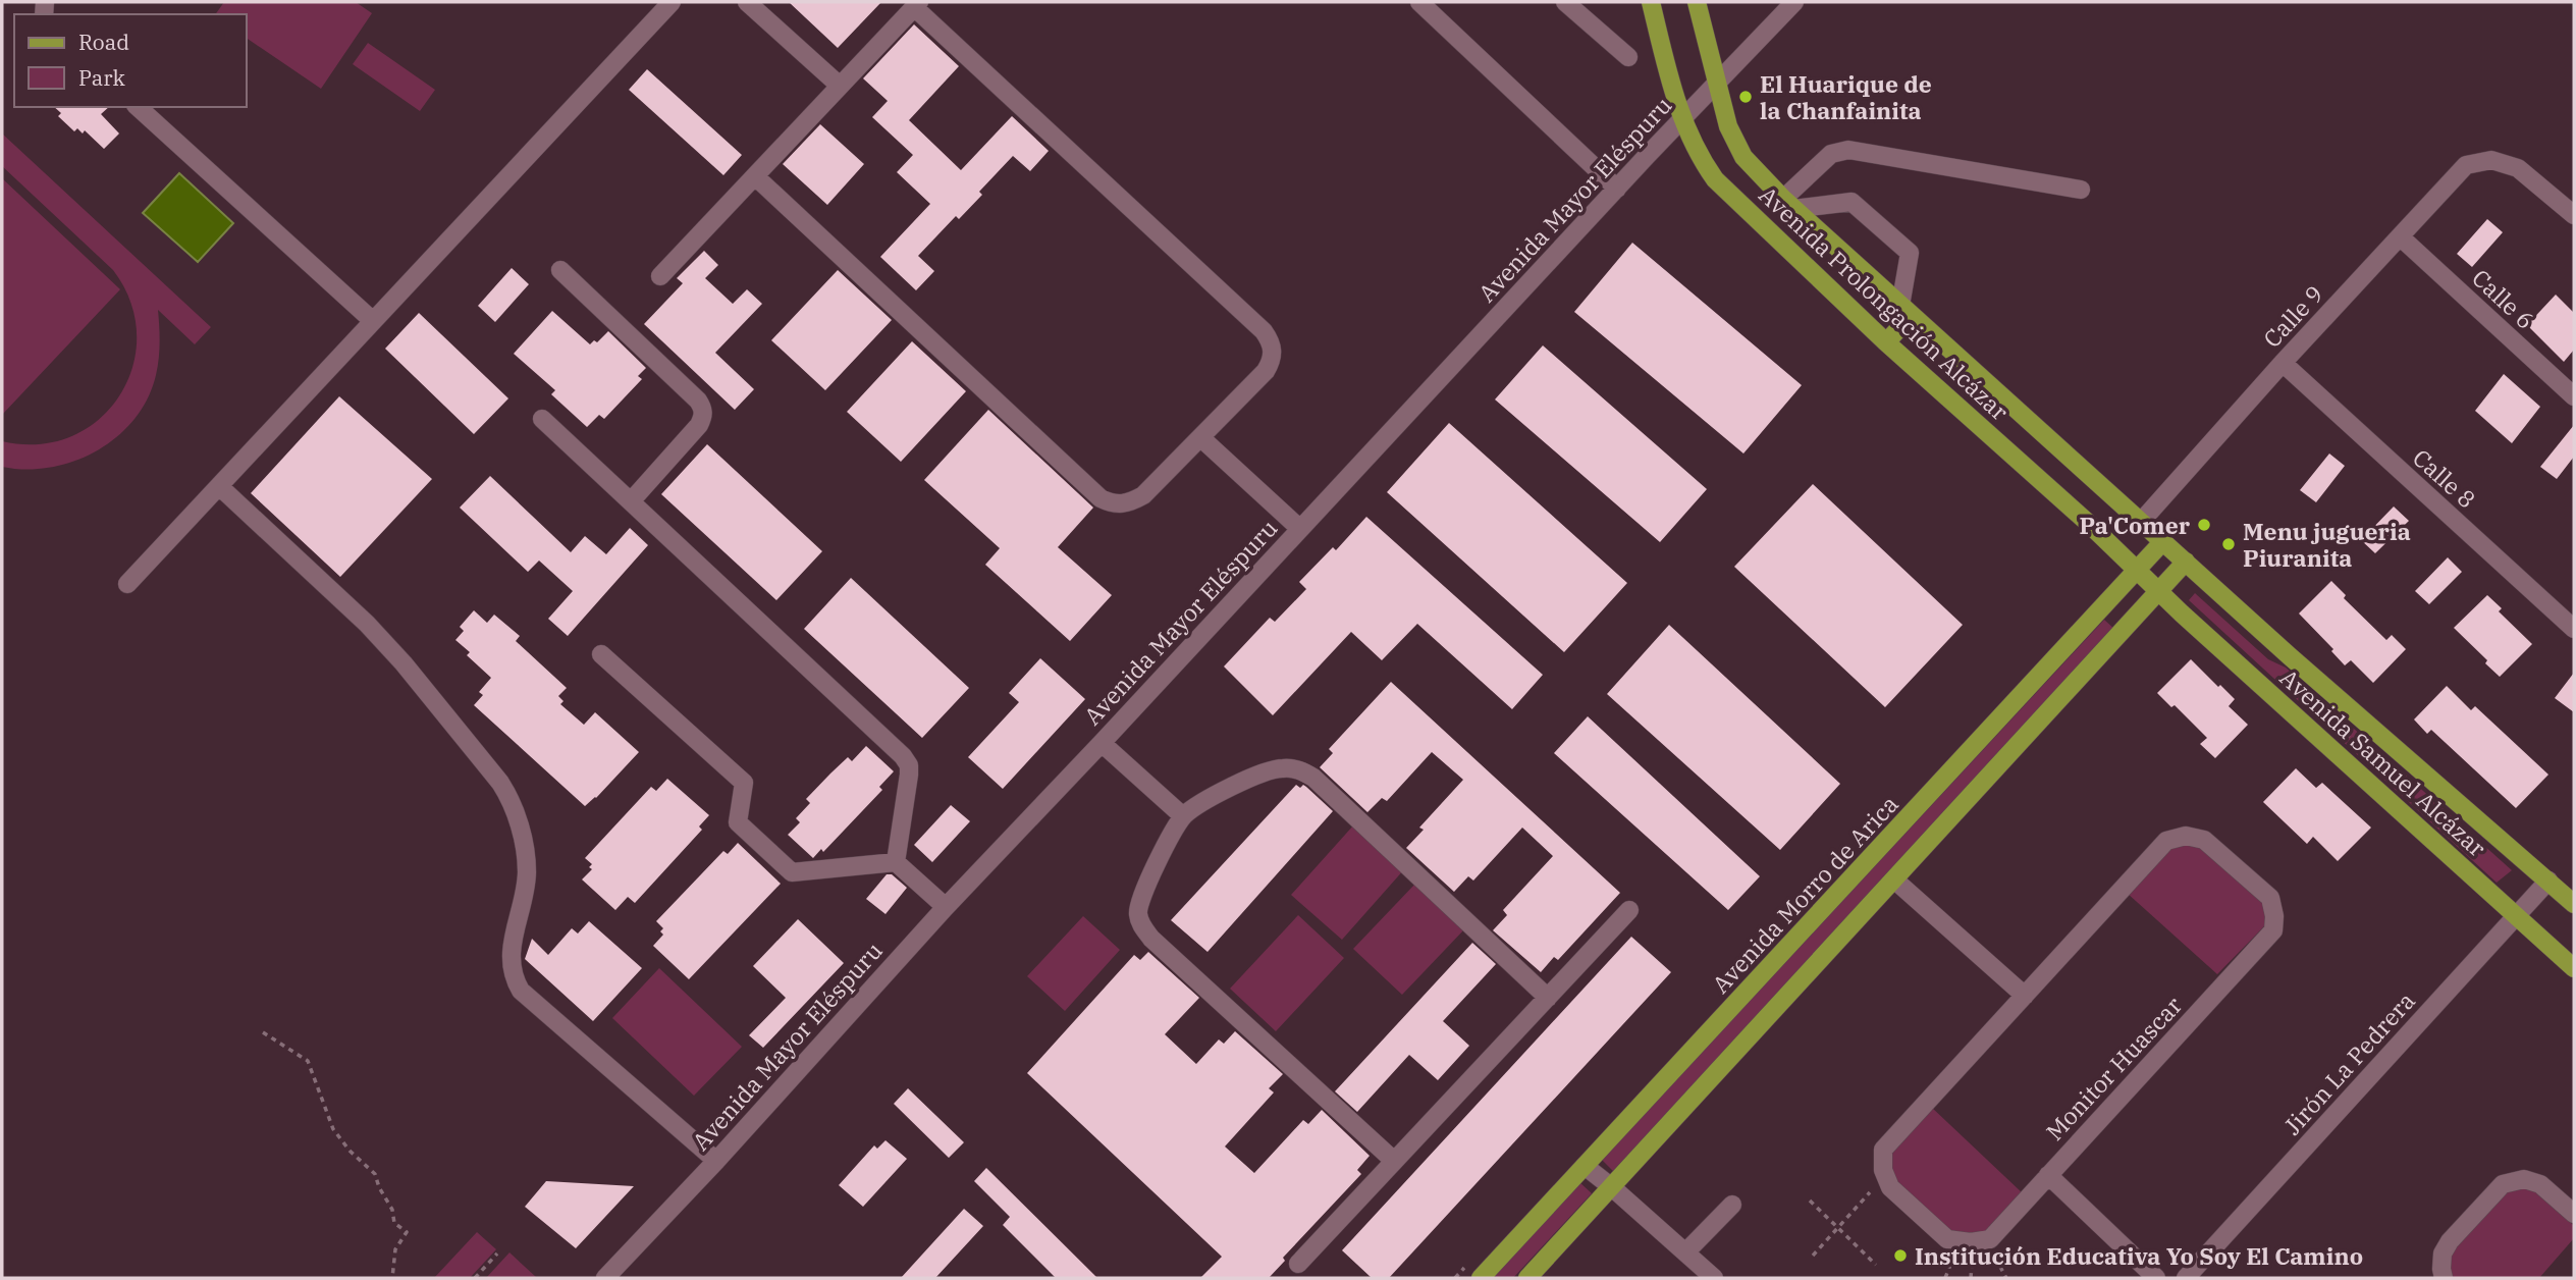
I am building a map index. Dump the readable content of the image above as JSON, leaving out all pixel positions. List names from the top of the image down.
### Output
{
  "streets": {
    "main road": ["Avenida Prolongación Alcázar", "Avenida Samuel Alcázar", "Avenida Morro de Arica"],
    "street": [
      "Avenida Mayor Eléspuru",
      "Calle 6",
      "Calle 9",
      "Calle 8",
      "Jirón La Pedrera",
      "Monitor Huascar"
    ]
  },
  "crossings": [
    ["Avenida Mayor Eléspuru", "Avenida Prolongación Alcázar"],
    ["Calle 6", "Calle 9"],
    ["Avenida Prolongación Alcázar", "Calle 9"],
    ["Avenida Prolongación Alcázar", "Avenida Samuel Alcázar"],
    ["Avenida Prolongación Alcázar", "Avenida Morro de Arica"],
    ["Calle 9", "Calle 8"],
    ["Avenida Samuel Alcázar", "Avenida Morro de Arica"],
    ["Avenida Samuel Alcázar", "Jirón La Pedrera"]
  ],
  "places": [
    "El Huarique de la Chanfainita",
    "Pa'Comer",
    "Menu jugueria Piuranita",
    "Institución Educativa Yo Soy El Camino"
  ],
  "legend": ["Road", "Park"]
}
